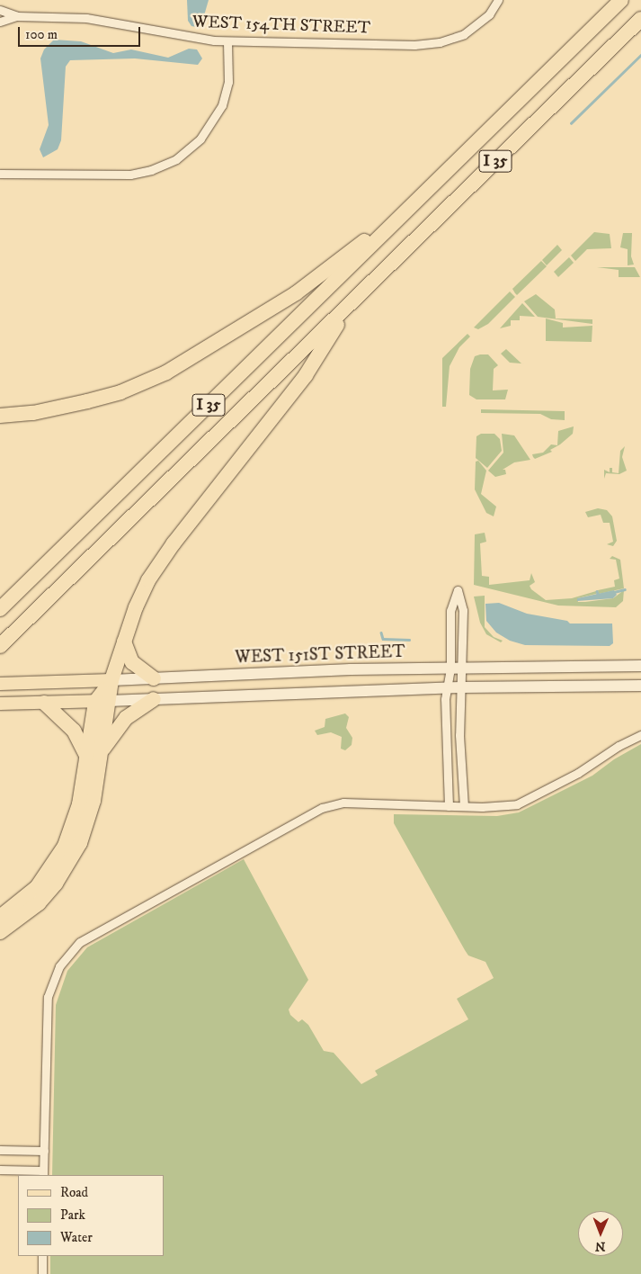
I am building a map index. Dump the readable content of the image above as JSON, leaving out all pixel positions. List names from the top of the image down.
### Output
{
  "streets": {
    "highway": ["I 35"],
    "main road": ["WEST 151ST STREET"],
    "street": ["WEST 154TH STREET"]
  },
  "legend": ["Road", "Park", "Water"],
  "scale_bar": "100 m",
  "north": "bottom"
}
